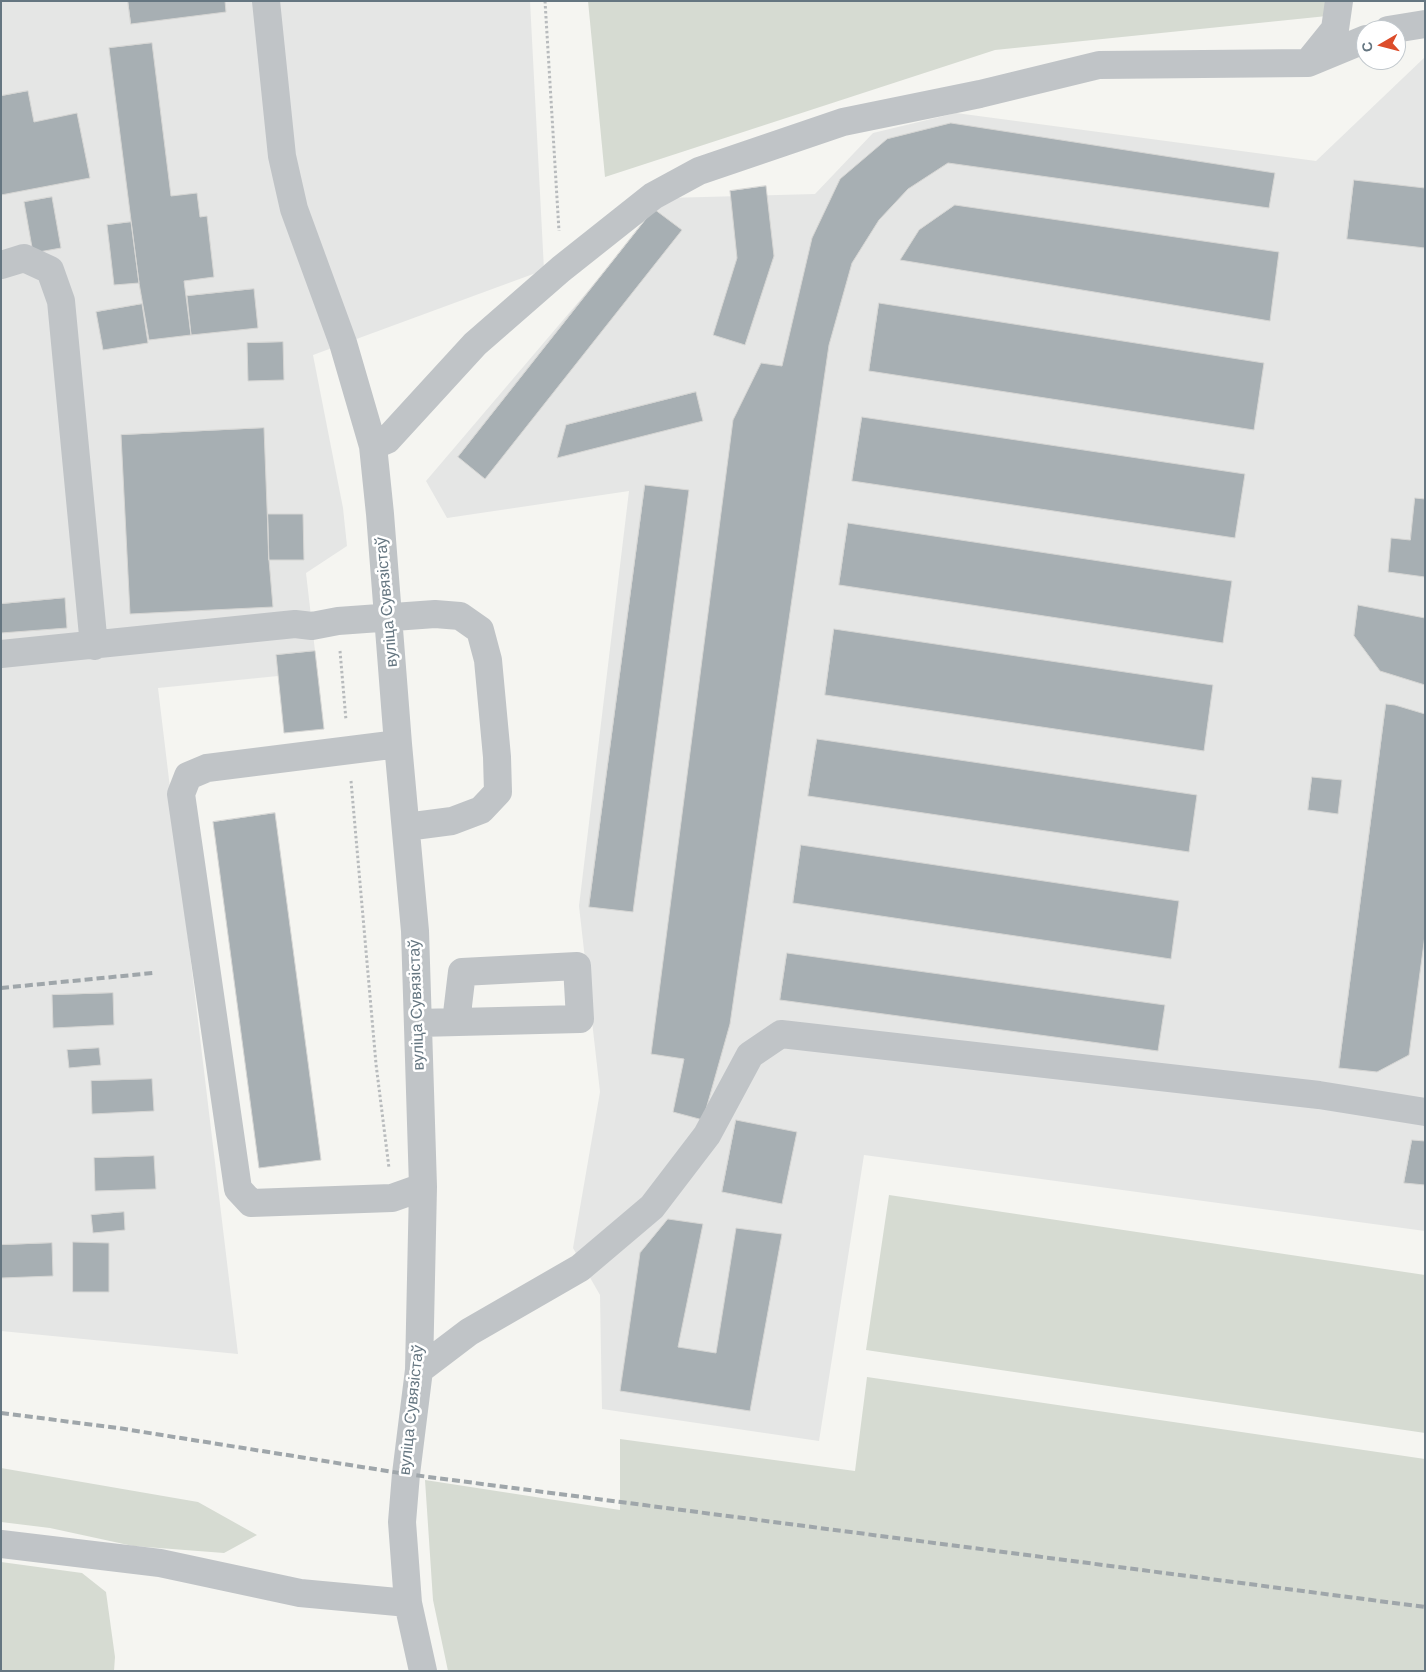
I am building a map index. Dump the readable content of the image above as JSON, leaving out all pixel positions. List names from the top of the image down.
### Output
{
  "streets": {
    "street": ["вуліца Сувязістаў"]
  },
  "north": "left"
}
